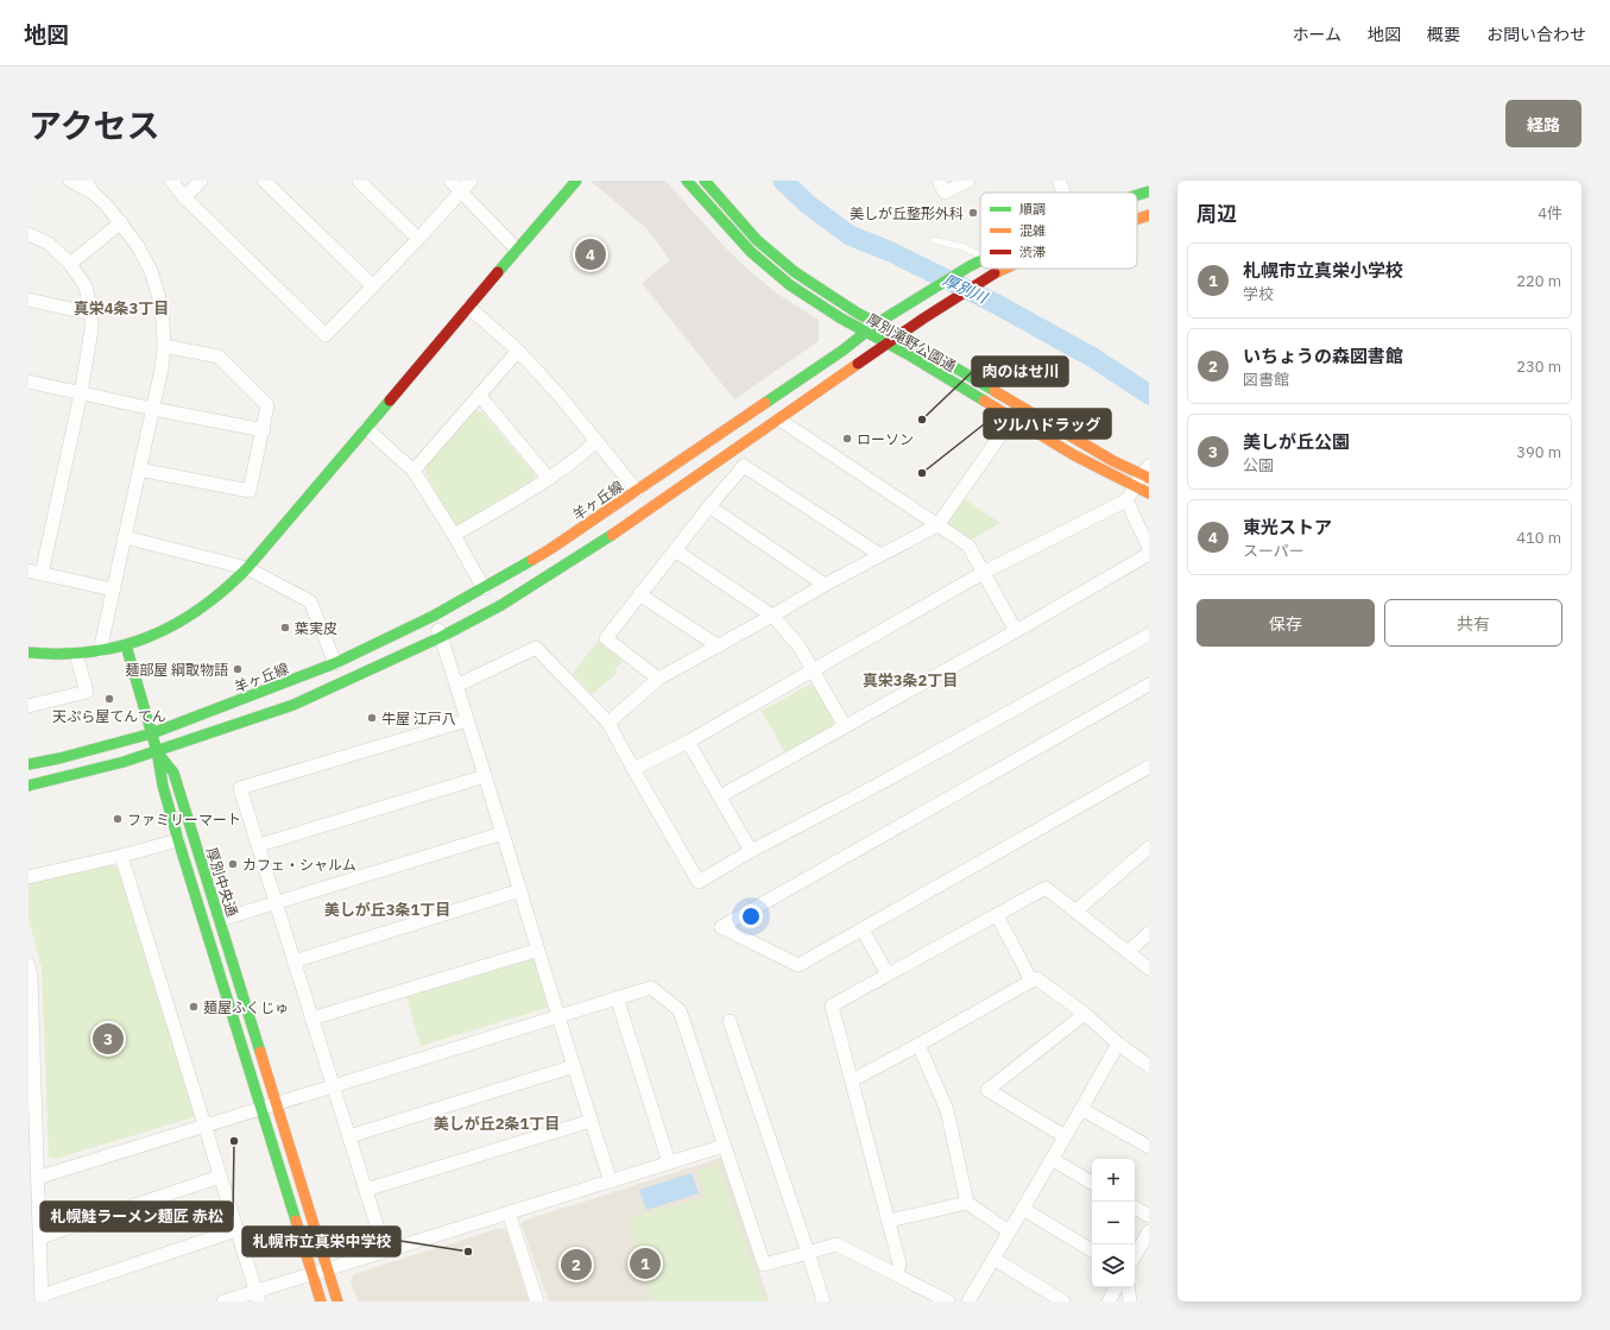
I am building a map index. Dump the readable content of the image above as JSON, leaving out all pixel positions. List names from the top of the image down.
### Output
{
  "streets": {
    "main road": ["厚別滝野公園通", "羊ヶ丘線", "厚別中央通"]
  },
  "crossings": [
    ["厚別滝野公園通", "羊ヶ丘線"]
  ],
  "districts": [
    "真栄4条3丁目",
    "真栄3条2丁目",
    "美しが丘3条1丁目",
    "美しが丘2条1丁目"
  ],
  "water": ["厚別川"],
  "places": [
    "美しが丘整形外科",
    "肉のはせ川",
    "ローソン",
    "ツルハドラッグ",
    "葉実皮",
    "麺部屋 綱取物語",
    "天ぷら屋てんてん",
    "牛屋 江戸八",
    "ファミリーマート",
    "カフェ・シャルム",
    "麺屋ふくじゅ",
    "札幌鮭ラーメン麺匠 赤松",
    "札幌市立真栄中学校"
  ],
  "legend": ["順調", "混雑", "渋滞"],
  "page": {
    "header": "地図",
    "nav": [
      "ホーム",
      "地図",
      "概要",
      "お問い合わせ"
    ],
    "title": "アクセス",
    "buttons": [
      "経路",
      ["保存", "共有"]
    ],
    "heading": ["周辺", "4件"],
    "pins": [
      "4",
      "3",
      "1",
      "2"
    ],
    "list": [
      {
        "mark": "1",
        "name": "札幌市立真栄小学校",
        "note": "学校",
        "value": "220 m"
      },
      {
        "mark": "2",
        "name": "いちょうの森図書館",
        "note": "図書館",
        "value": "230 m"
      },
      {
        "mark": "3",
        "name": "美しが丘公園",
        "note": "公園",
        "value": "390 m"
      },
      {
        "mark": "4",
        "name": "東光ストア",
        "note": "スーパー",
        "value": "410 m"
      }
    ],
    "map_buttons": ["+", "−"]
  }
}
